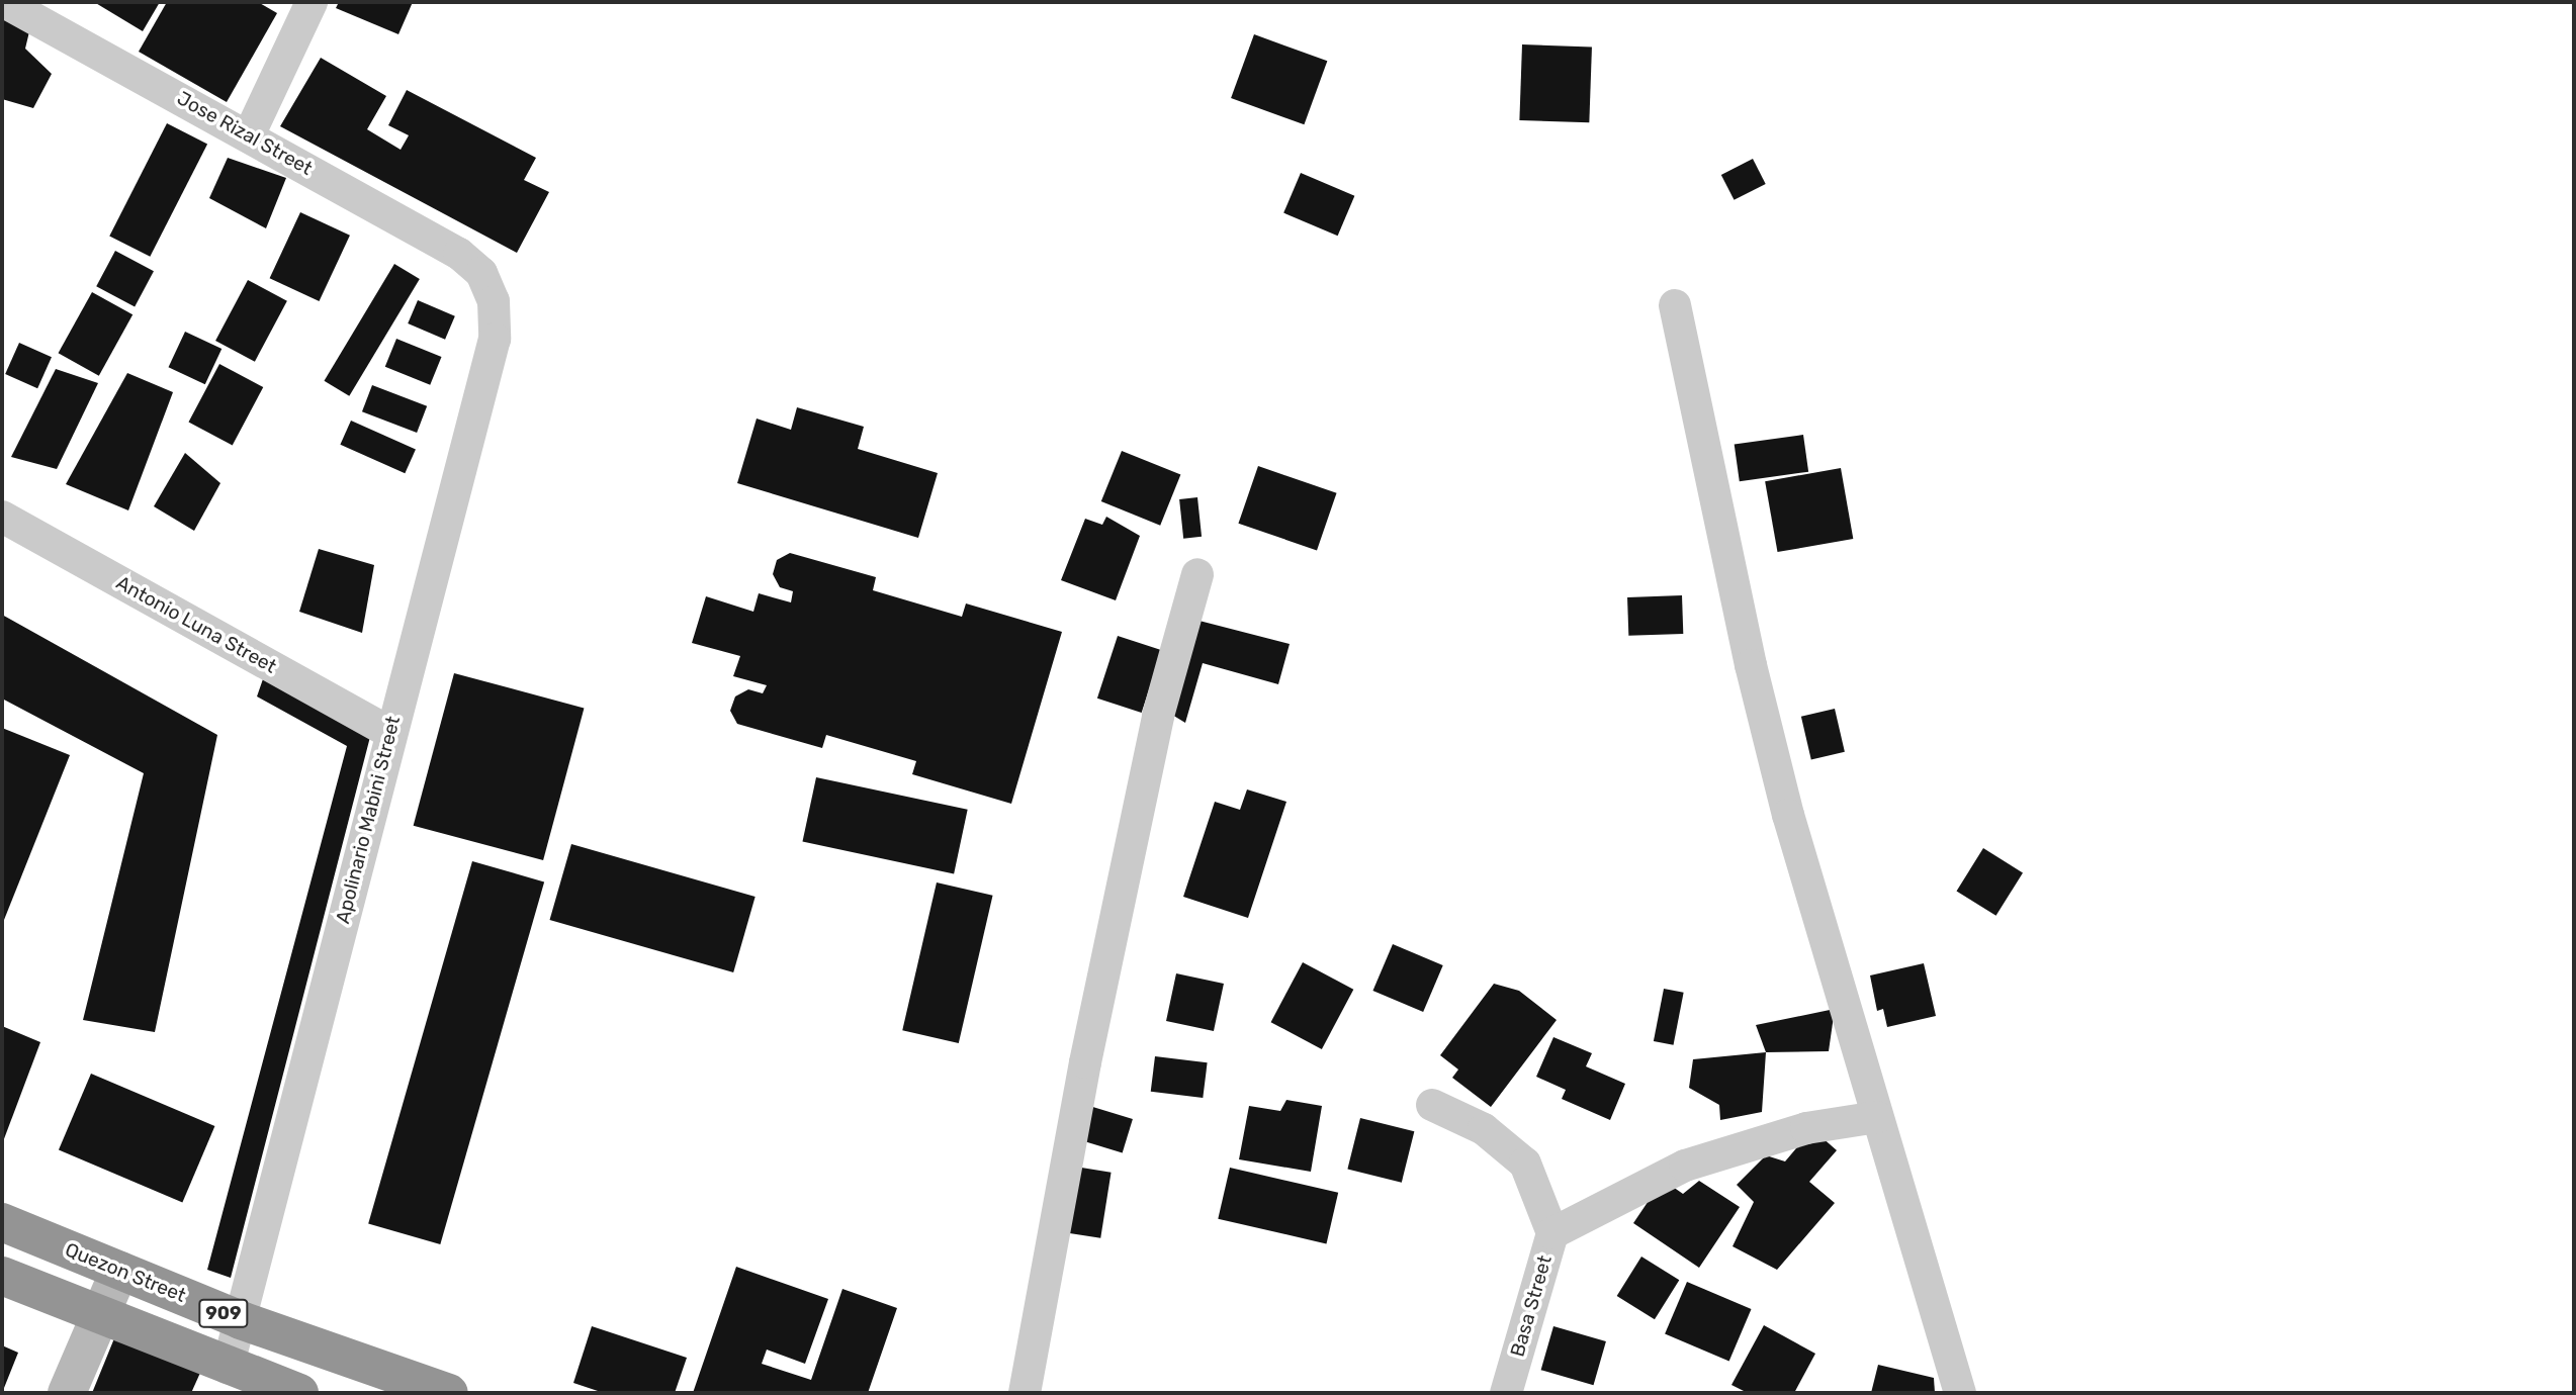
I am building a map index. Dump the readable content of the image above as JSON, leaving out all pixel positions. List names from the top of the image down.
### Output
{
  "streets": {
    "highway": ["Quezon Street", "909"],
    "street": [
      "Jose Rizal Street",
      "Antonio Luna Street",
      "Apolinario Mabini Street",
      "Basa Street"
    ]
  },
  "crossings": [
    ["Jose Rizal Street", "Apolinario Mabini Street"],
    ["Antonio Luna Street", "Apolinario Mabini Street"],
    ["Apolinario Mabini Street", "Quezon Street"],
    ["Apolinario Mabini Street", "909"]
  ]
}
